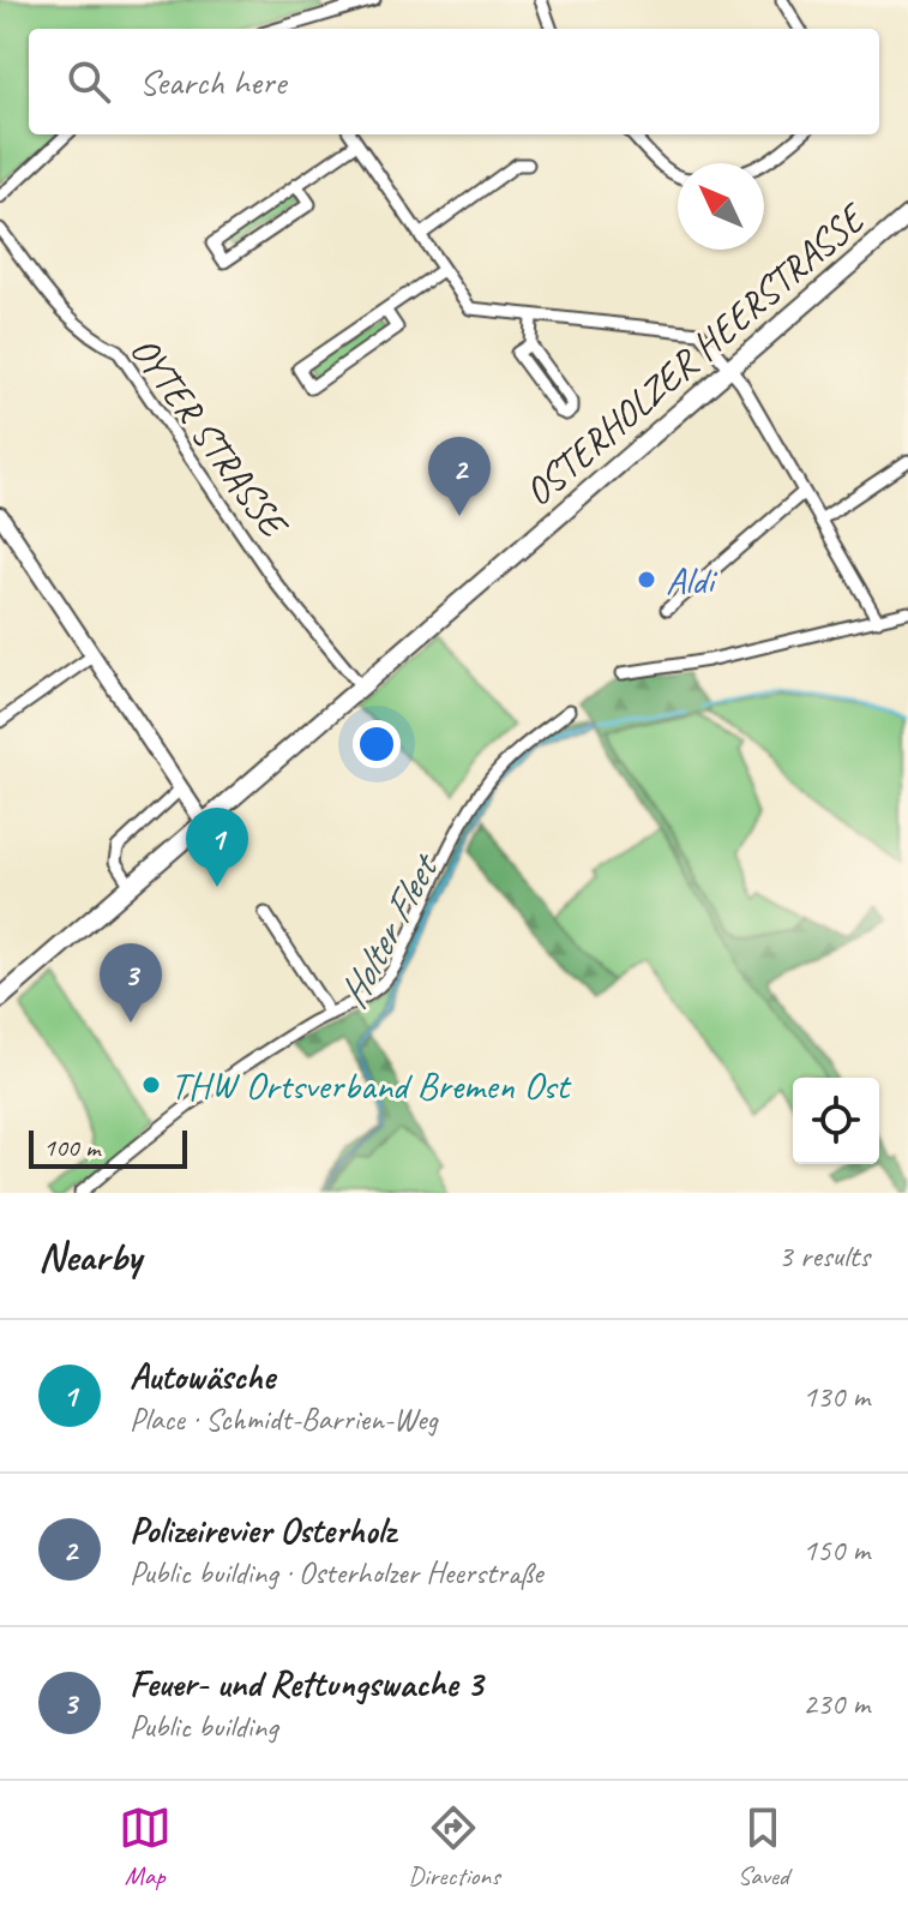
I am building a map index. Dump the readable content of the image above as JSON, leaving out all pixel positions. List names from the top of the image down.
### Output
{
  "streets": {
    "main road": ["OSTERHOLZER HEERSTRASSE"],
    "street": ["OYTER STRASSE"]
  },
  "crossings": [
    ["OSTERHOLZER HEERSTRASSE", "OYTER STRASSE"]
  ],
  "water": ["Holter Fleet"],
  "places": ["Aldi", "THW Ortsverband Bremen Ost"],
  "scale_bar": "100 m",
  "north": "top left",
  "page": {
    "search": "Search here",
    "pins": ["2", "1", "3"],
    "scale": "100 m",
    "heading": ["Nearby", "3 results"],
    "list": [
      {
        "mark": "1",
        "name": "Autowäsche",
        "note": "Place · Schmidt-Barrien-Weg",
        "value": "130 m"
      },
      {
        "mark": "2",
        "name": "Polizeirevier Osterholz",
        "note": "Public building · Osterholzer Heerstraße",
        "value": "150 m"
      },
      {
        "mark": "3",
        "name": "Feuer- und Rettungswache 3",
        "note": "Public building",
        "value": "230 m"
      }
    ],
    "nav": ["Map", "Directions", "Saved"]
  }
}
